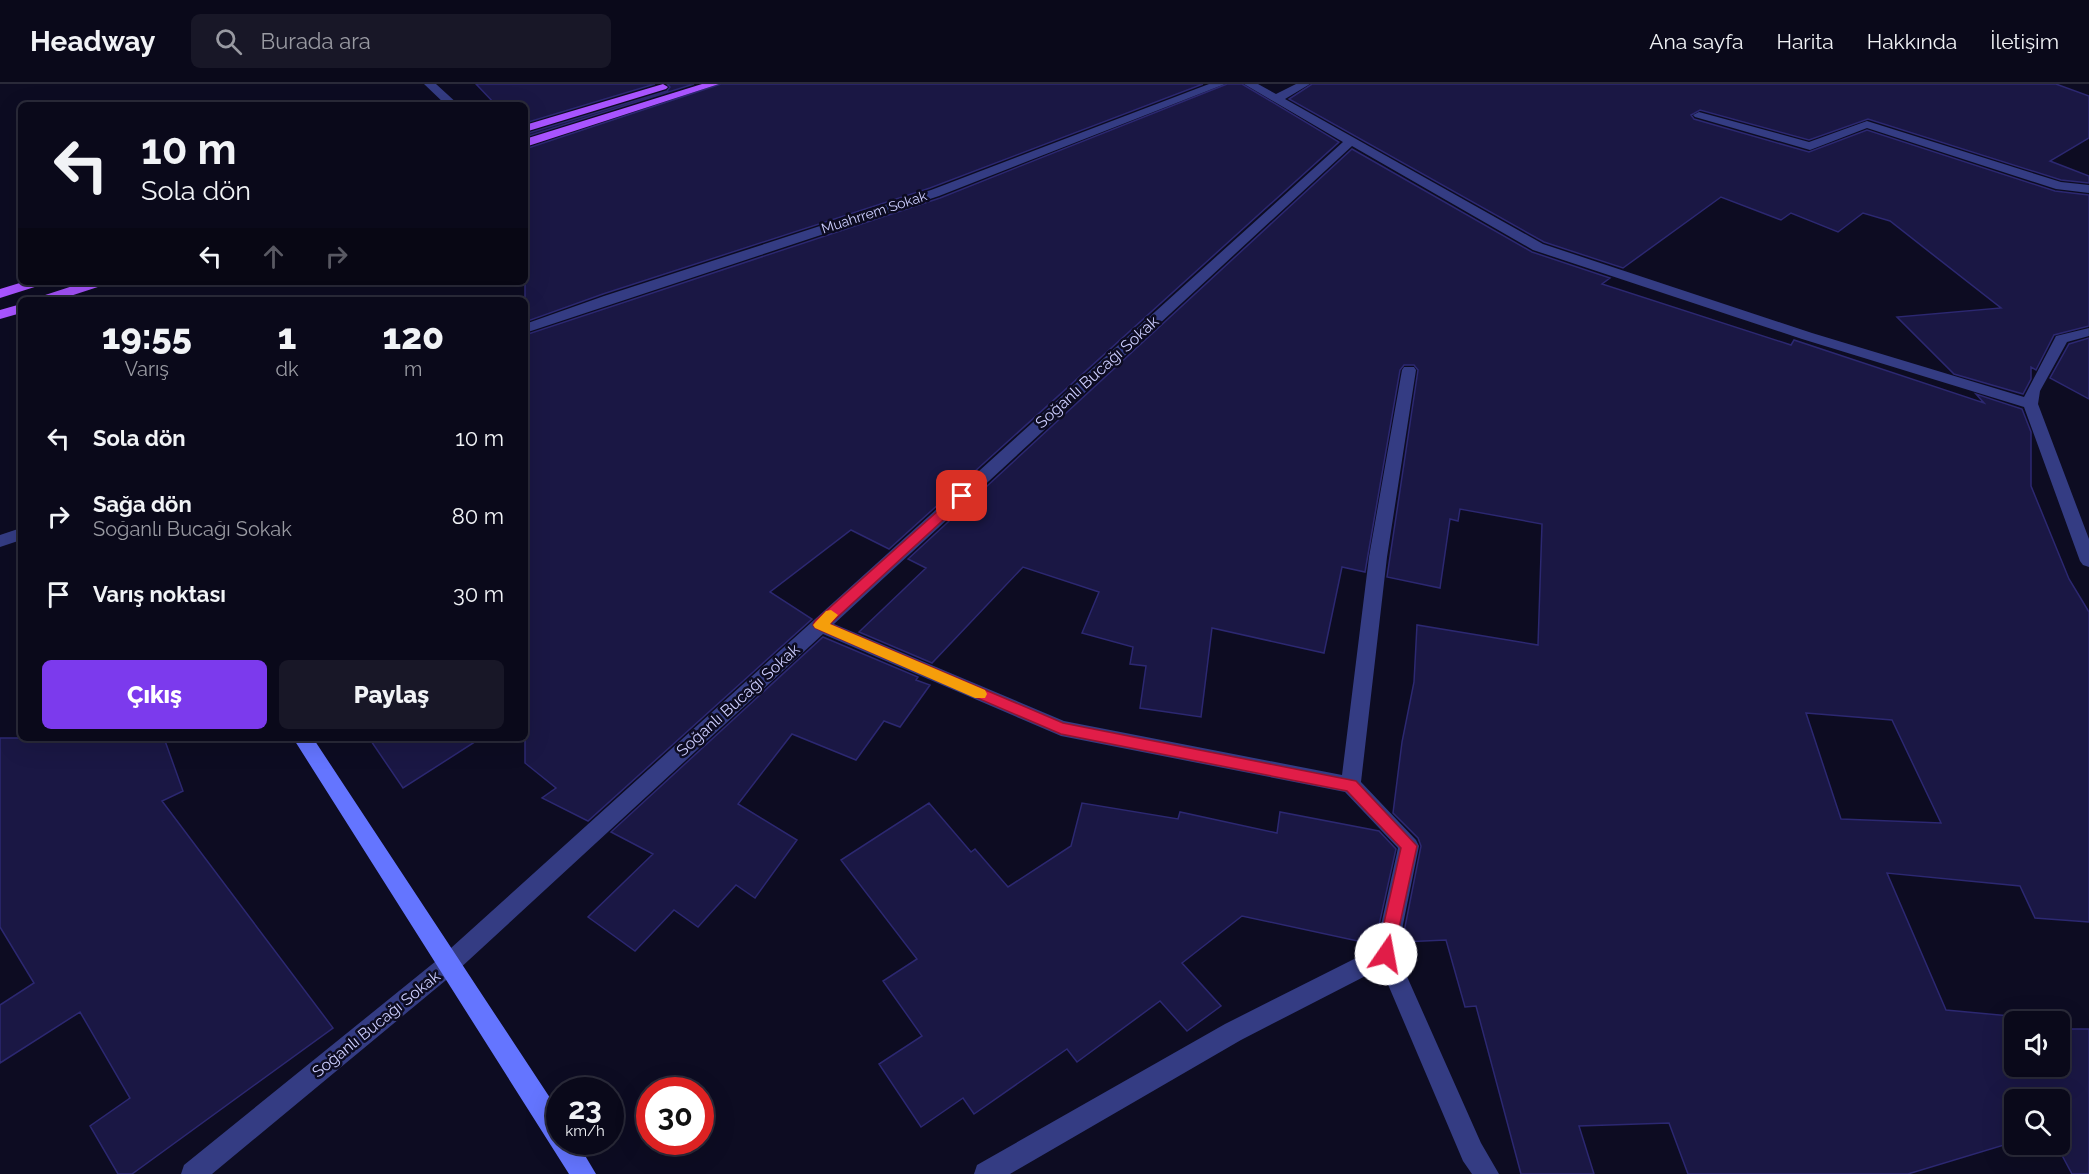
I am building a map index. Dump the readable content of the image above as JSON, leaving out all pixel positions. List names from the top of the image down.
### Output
{
  "streets": {
    "street": ["Muahrrem Sokak", "Soğanlı Bucağı Sokak"]
  },
  "page": {
    "header": "Headway",
    "search": "Burada ara",
    "nav": [
      "Ana sayfa",
      "Harita",
      "Hakkında",
      "İletişim"
    ],
    "turn": ["10 m", "Sola dön"],
    "eta": [
      "19:55",
      "Varış",
      "1",
      "dk",
      "120",
      "m"
    ],
    "list": [
      {
        "name": "Sola dön",
        "value": "10 m"
      },
      {
        "name": "Sağa dön",
        "note": "Soğanlı Bucağı Sokak",
        "value": "80 m"
      },
      {
        "name": "Varış noktası",
        "value": "30 m"
      }
    ],
    "buttons": ["Çıkış", "Paylaş"],
    "speed": "23 km/h",
    "limit": "30"
  }
}
